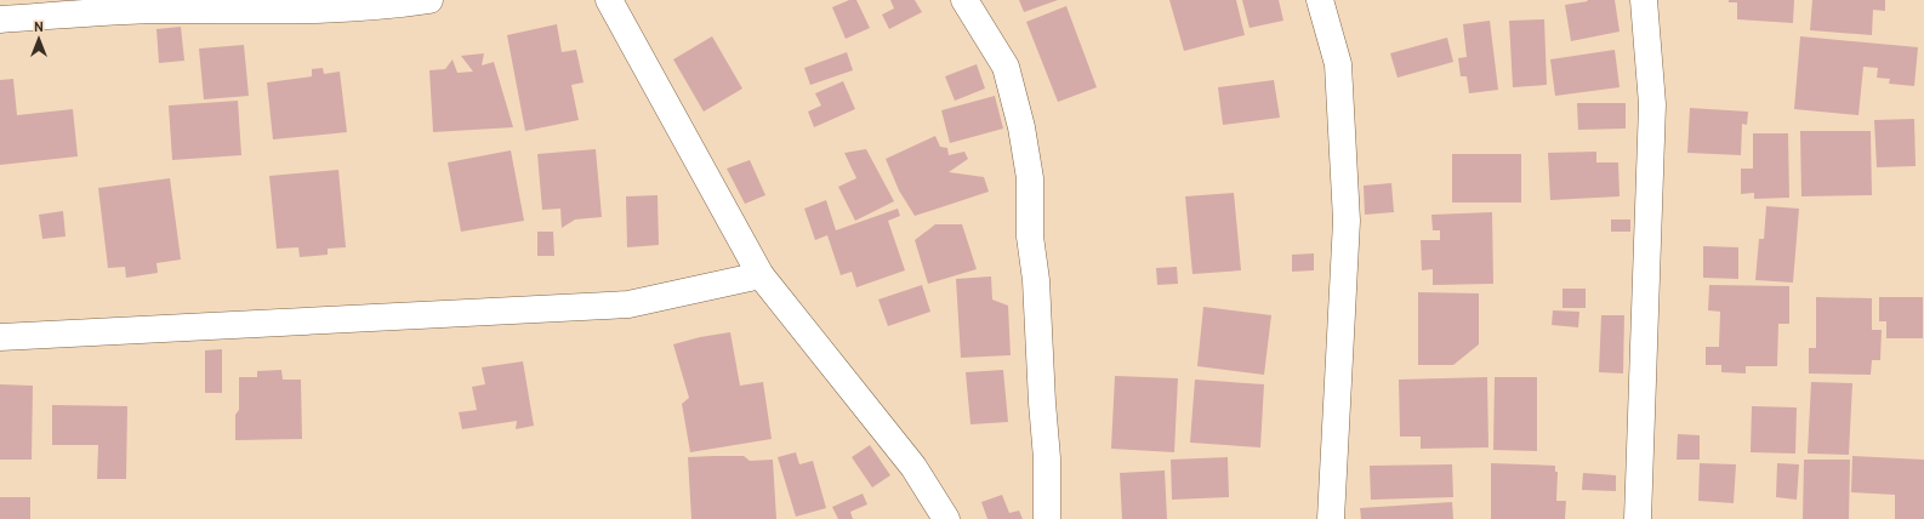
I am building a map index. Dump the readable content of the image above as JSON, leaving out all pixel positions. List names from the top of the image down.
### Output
{
  "north": "top"
}
